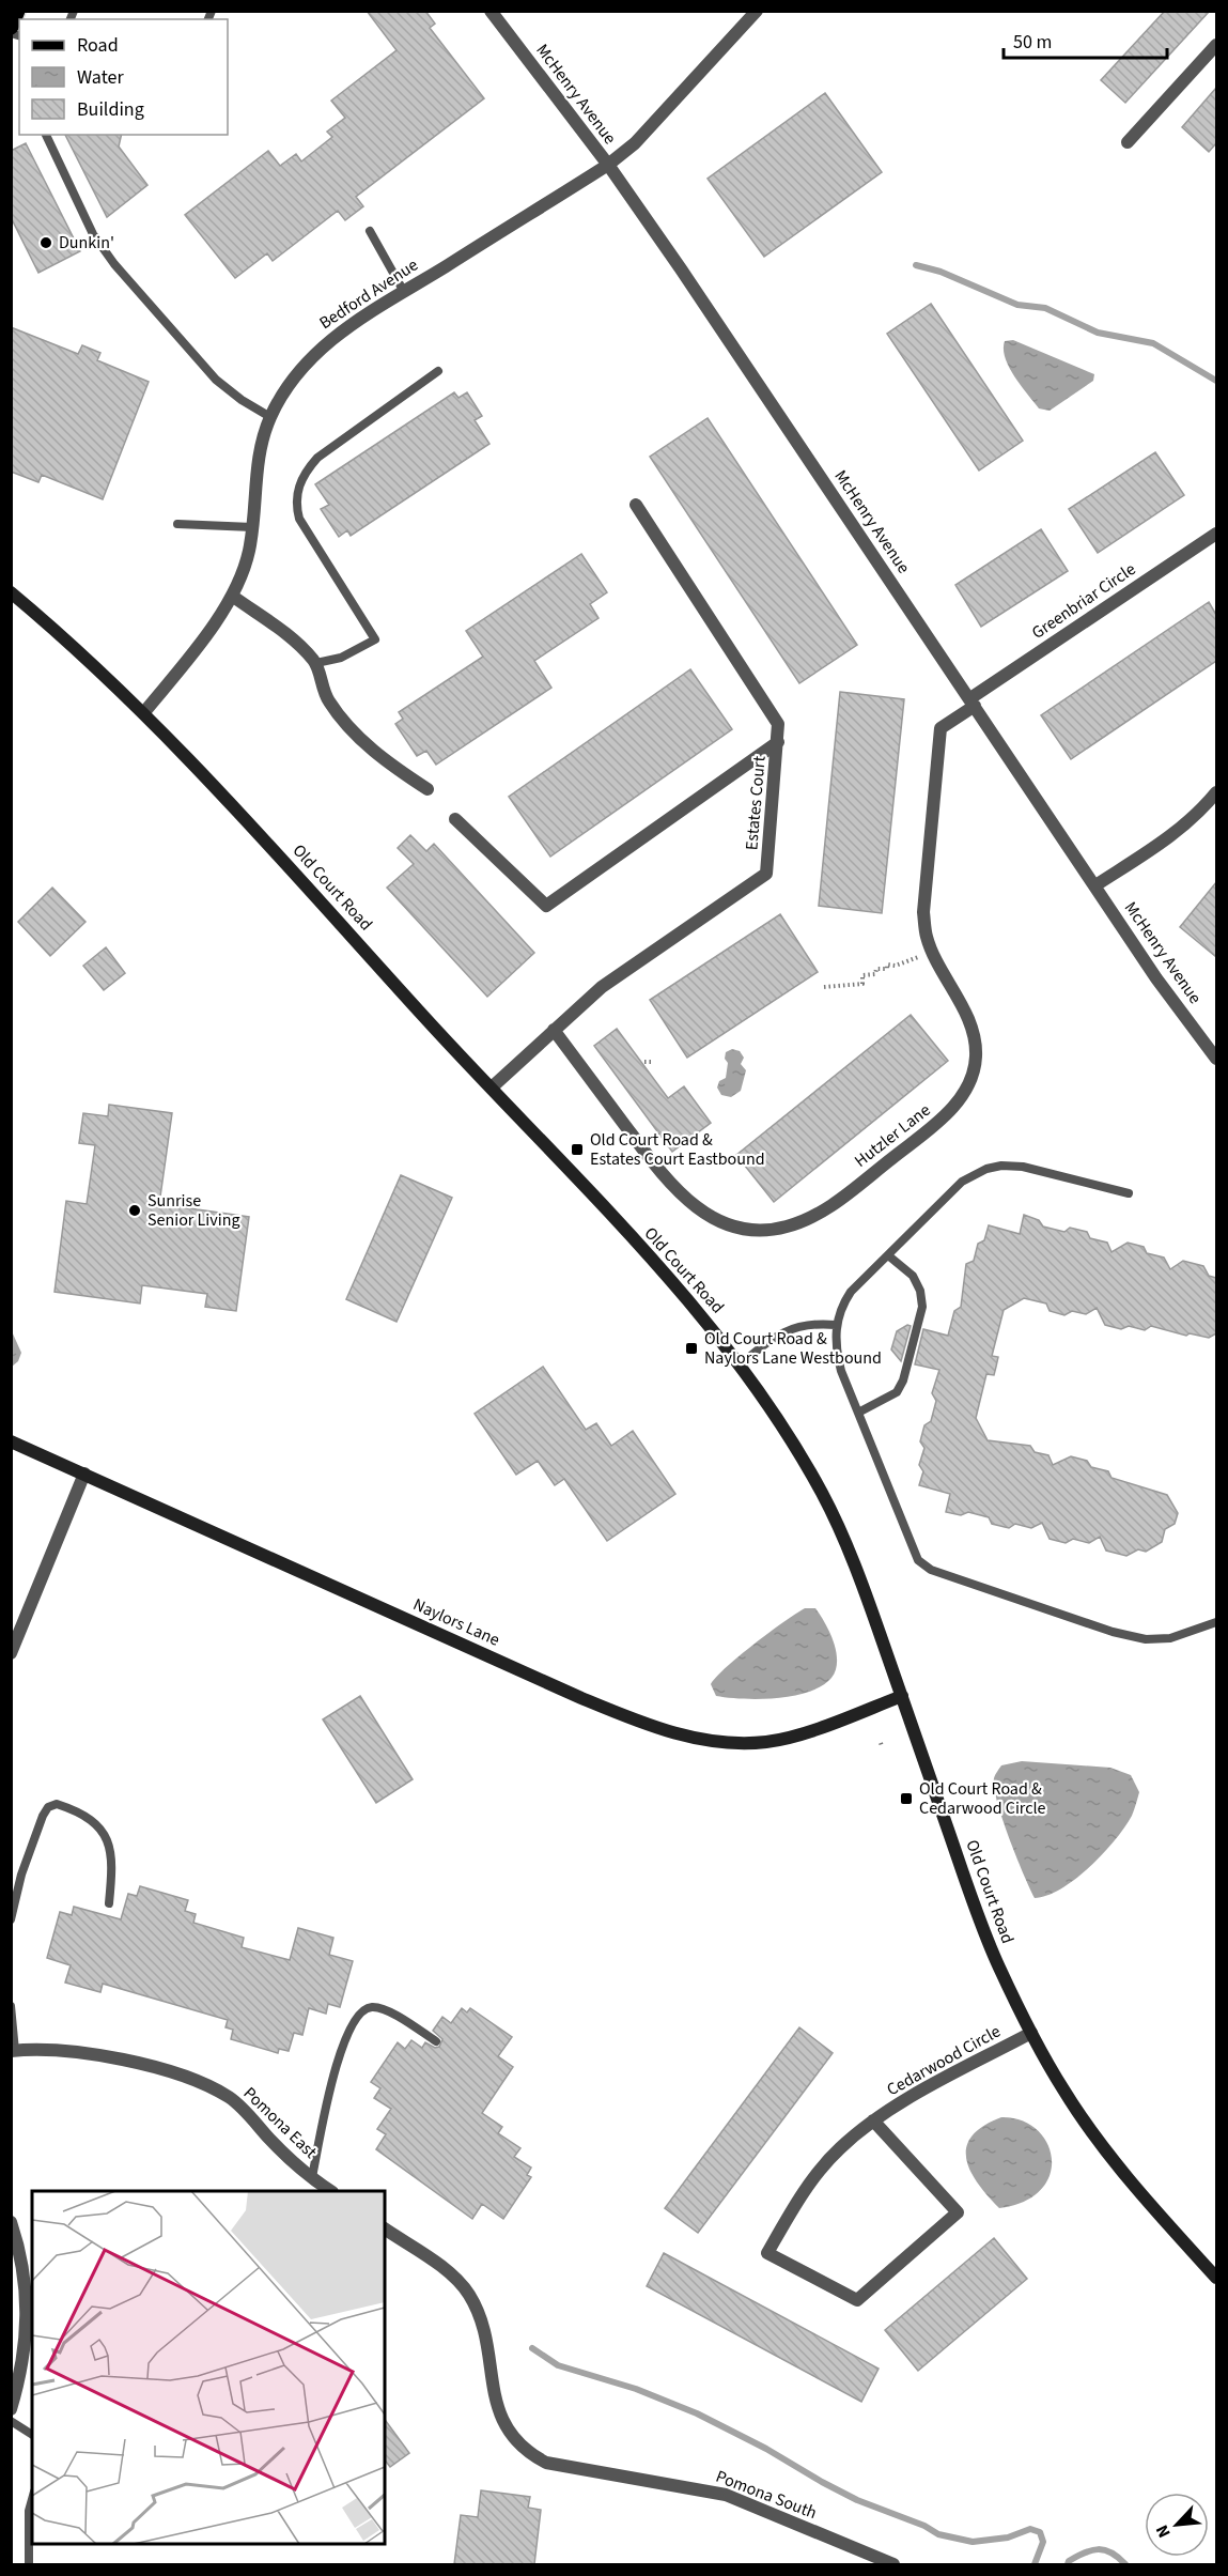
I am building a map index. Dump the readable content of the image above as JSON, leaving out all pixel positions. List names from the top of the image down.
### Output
{
  "streets": {
    "main road": ["Old Court Road", "Naylors Lane"],
    "street": [
      "McHenry Avenue",
      "Bedford Avenue",
      "Greenbriar Circle",
      "Estates Court",
      "Hutzler Lane",
      "Cedarwood Circle",
      "Pomona East",
      "Pomona South"
    ]
  },
  "crossings": [
    ["McHenry Avenue", "Bedford Avenue"],
    ["McHenry Avenue", "Greenbriar Circle"],
    ["McHenry Avenue", "Hutzler Lane"],
    ["Bedford Avenue", "Old Court Road"],
    ["Greenbriar Circle", "Hutzler Lane"],
    ["Estates Court", "Old Court Road"],
    ["Estates Court", "Hutzler Lane"],
    ["Old Court Road", "Naylors Lane"],
    ["Old Court Road", "Cedarwood Circle"]
  ],
  "places": {
    "other": ["Dunkin'", "Sunrise Senior Living"],
    "transit": ["Old Court Road & Estates Court Eastbound", "Old Court Road & Naylors Lane Westbound", "Old Court Road & Cedarwood Circle"]
  },
  "legend": ["Road", "Water", "Building"],
  "scale_bar": "50 m",
  "north": "bottom left"
}
